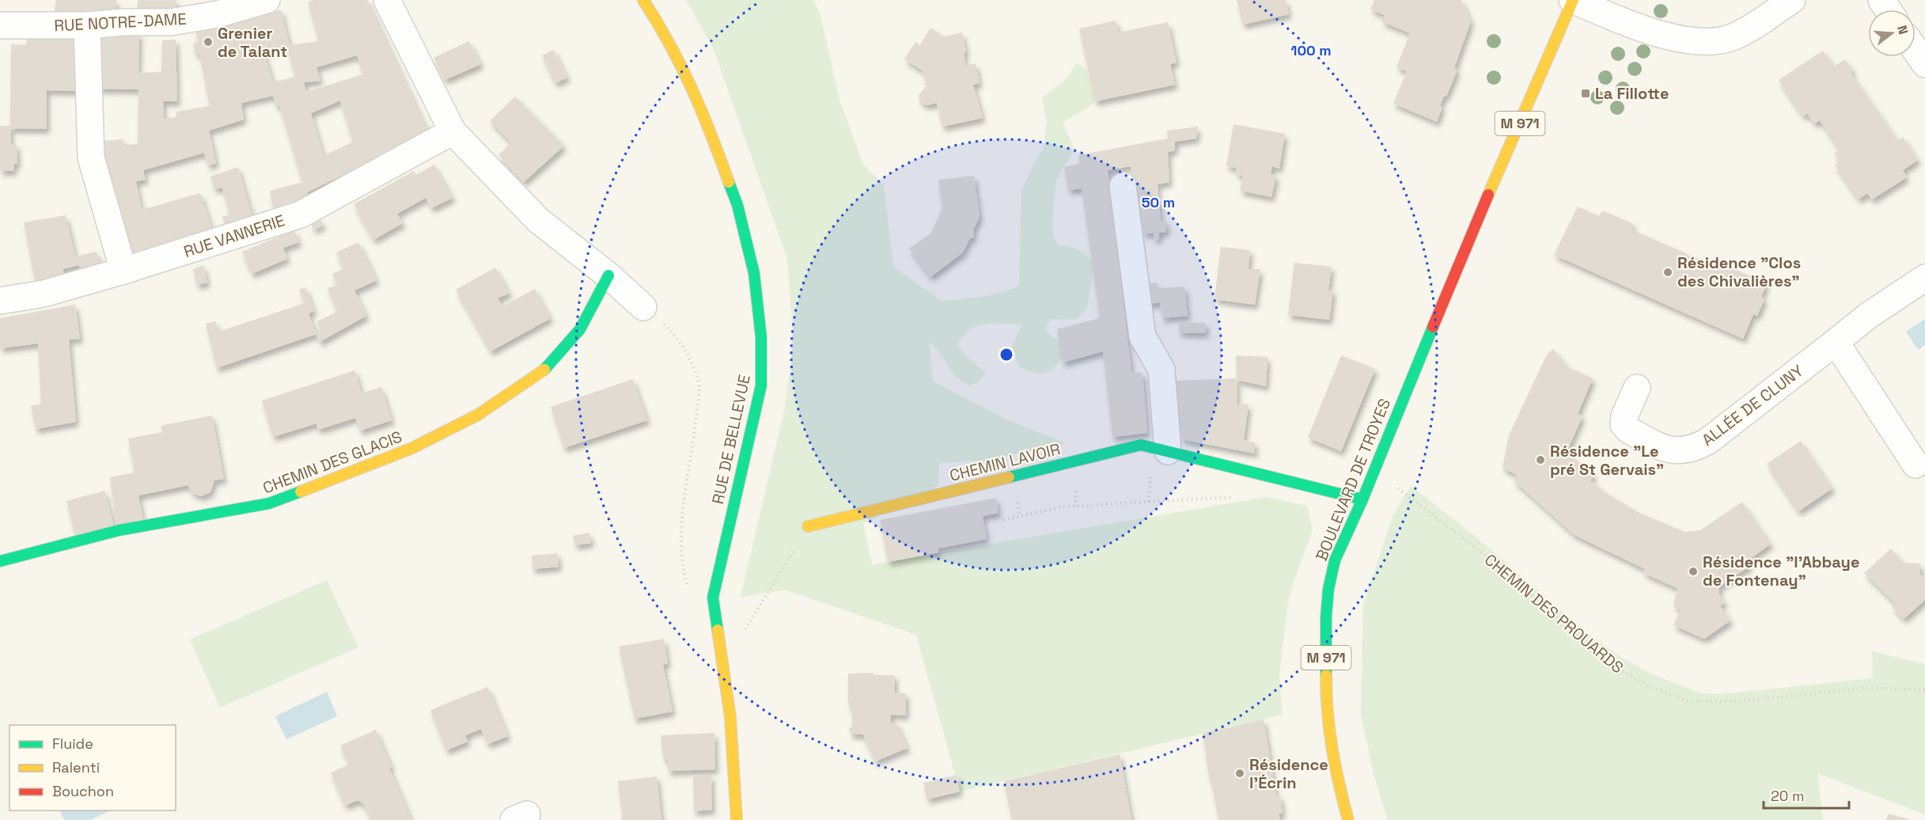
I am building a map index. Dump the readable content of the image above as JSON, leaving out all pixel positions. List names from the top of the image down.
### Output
{
  "streets": {
    "street": [
      "RUE NOTRE-DAME",
      "M 971",
      "RUE VANNERIE",
      "ALLÉE DE CLUNY",
      "RUE DE BELLEVUE",
      "CHEMIN DES GLACIS",
      "CHEMIN LAVOIR",
      "BOULEVARD DE TROYES"
    ],
    "path": ["CHEMIN DES PROUARDS"]
  },
  "crossings": [
    ["CHEMIN LAVOIR", "BOULEVARD DE TROYES"]
  ],
  "places": {
    "other": [
      "Grenier de Talant",
      "Résidence \"Clos des Chivalières\"",
      "Résidence \"Le pré St Gervais\"",
      "Résidence \"l'Abbaye de Fontenay\"",
      "Résidence l'Écrin"
    ],
    "transit": ["La Fillotte"]
  },
  "legend": ["Fluide", "Ralenti", "Bouchon"],
  "scale_bar": "20 m",
  "north": "right",
  "rings": ["100 m", "50 m"]
}
